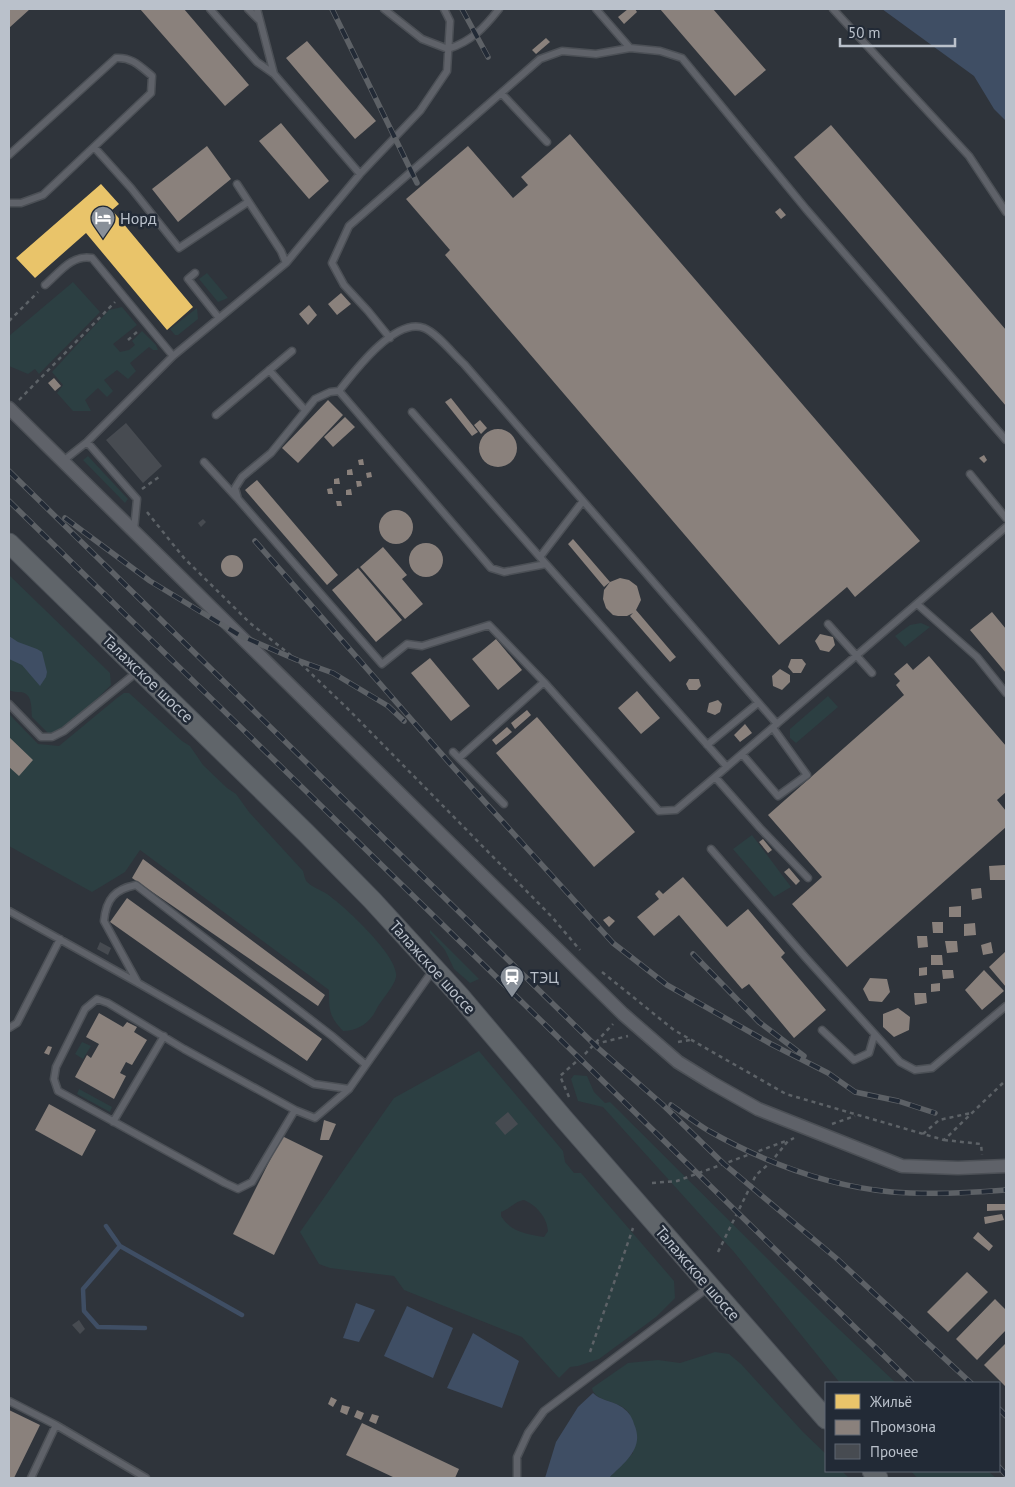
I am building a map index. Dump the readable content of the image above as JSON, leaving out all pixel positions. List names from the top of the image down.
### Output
{
  "streets": {
    "main road": ["Талажское шоссе"]
  },
  "places": {
    "hotel": ["Норд"],
    "station": ["ТЭЦ"]
  },
  "legend": ["Жильё", "Промзона", "Прочее"],
  "scale_bar": "50 m"
}
